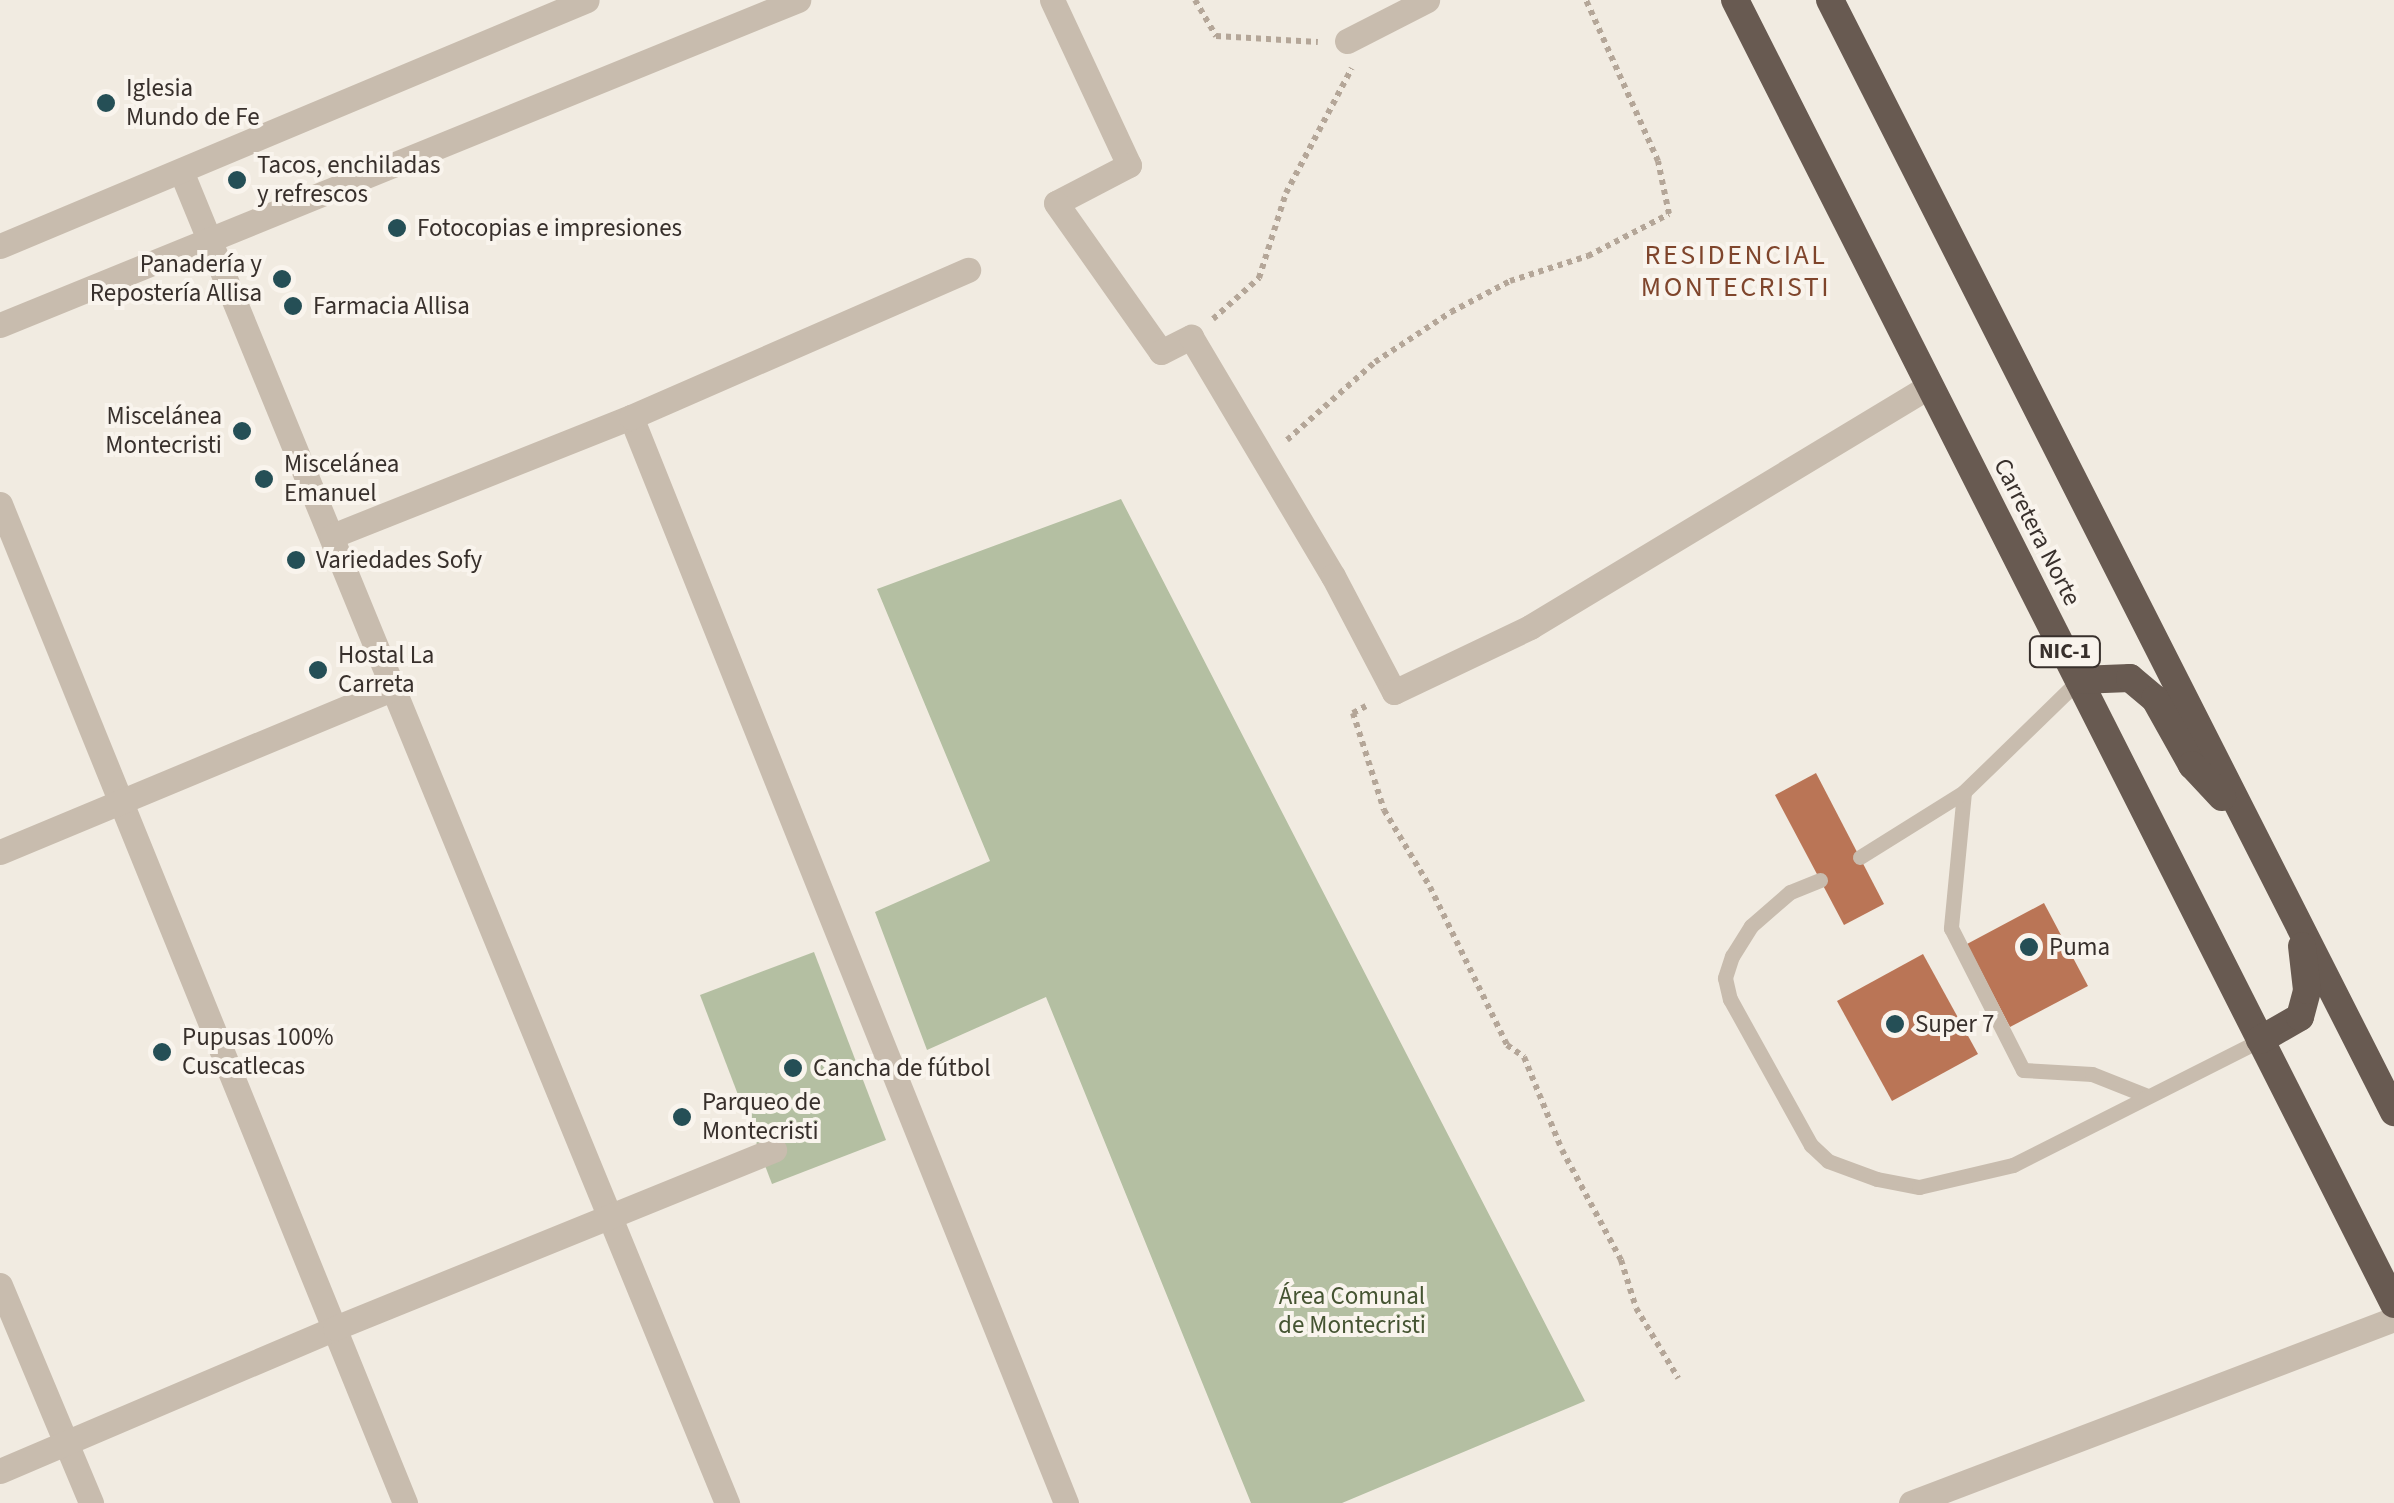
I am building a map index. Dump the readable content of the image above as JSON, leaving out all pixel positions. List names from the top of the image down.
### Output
{
  "streets": {
    "highway": ["Carretera Norte", "NIC-1"]
  },
  "districts": ["RESIDENCIAL MONTECRISTI"],
  "parks": ["Área Comunal de Montecristi"],
  "places": [
    "Iglesia Mundo de Fe",
    "Tacos, enchiladas y refrescos",
    "Fotocopias e impresiones",
    "Panadería y Repostería Allisa",
    "Farmacia Allisa",
    "Miscelánea Montecristi",
    "Miscelánea Emanuel",
    "Variedades Sofy",
    "Hostal La Carreta",
    "Puma",
    "Super 7",
    "Pupusas 100% Cuscatlecas",
    "Cancha de fútbol",
    "Parqueo de Montecristi"
  ]
}
